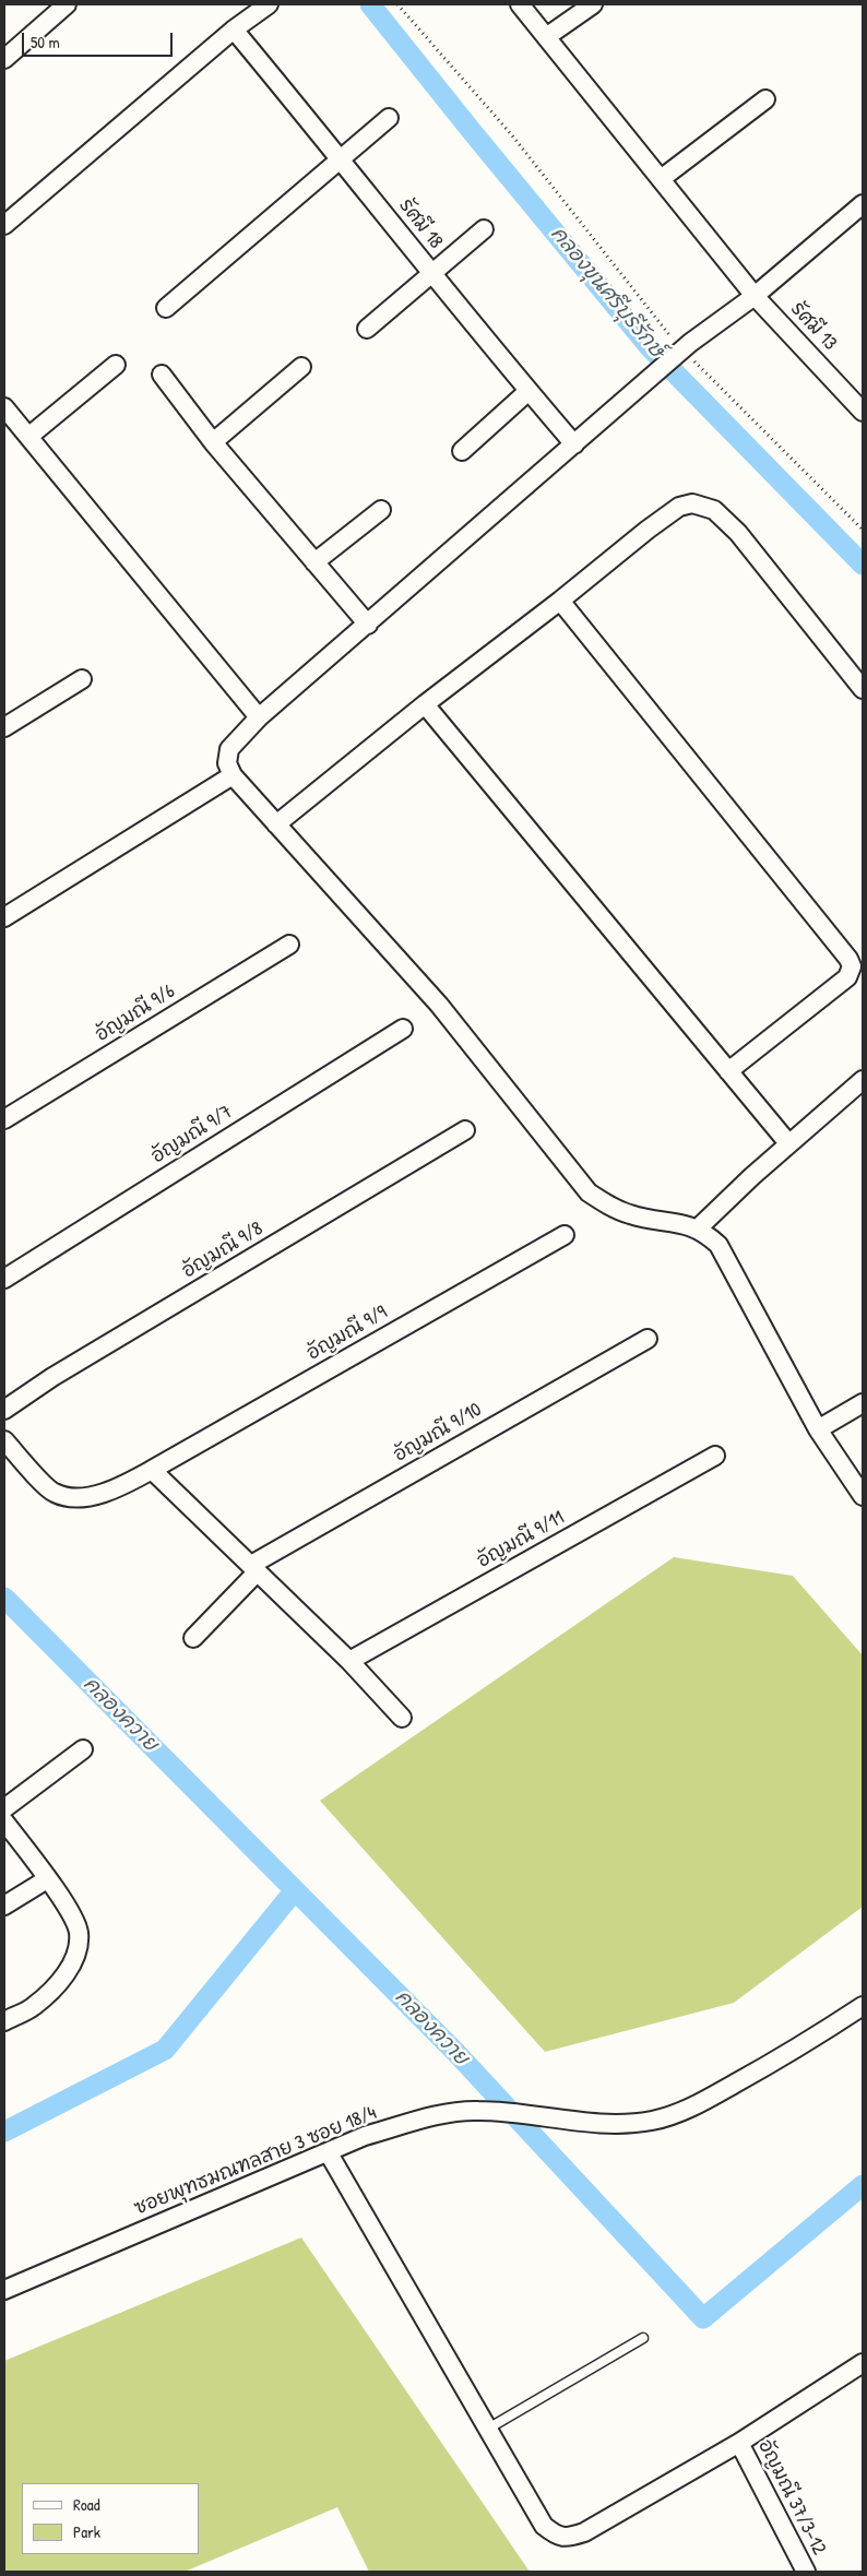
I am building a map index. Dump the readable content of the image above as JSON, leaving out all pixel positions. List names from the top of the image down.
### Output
{
  "streets": {
    "street": [
      "รัศมี 18",
      "รัศมี 13",
      "อัญมณี 9/6",
      "อัญมณี 9/7",
      "อัญมณี 9/8",
      "อัญมณี 9/9",
      "อัญมณี 9/10",
      "อัญมณี 9/11",
      "ซอยพุทธมณฑลสาย 3 ซอย 18/4",
      "อัญมณี 37/3-12"
    ]
  },
  "water": ["คลองขุนศรีบุรีรักษ์", "คลองควาย"],
  "legend": ["Road", "Park"],
  "scale_bar": "50 m"
}
